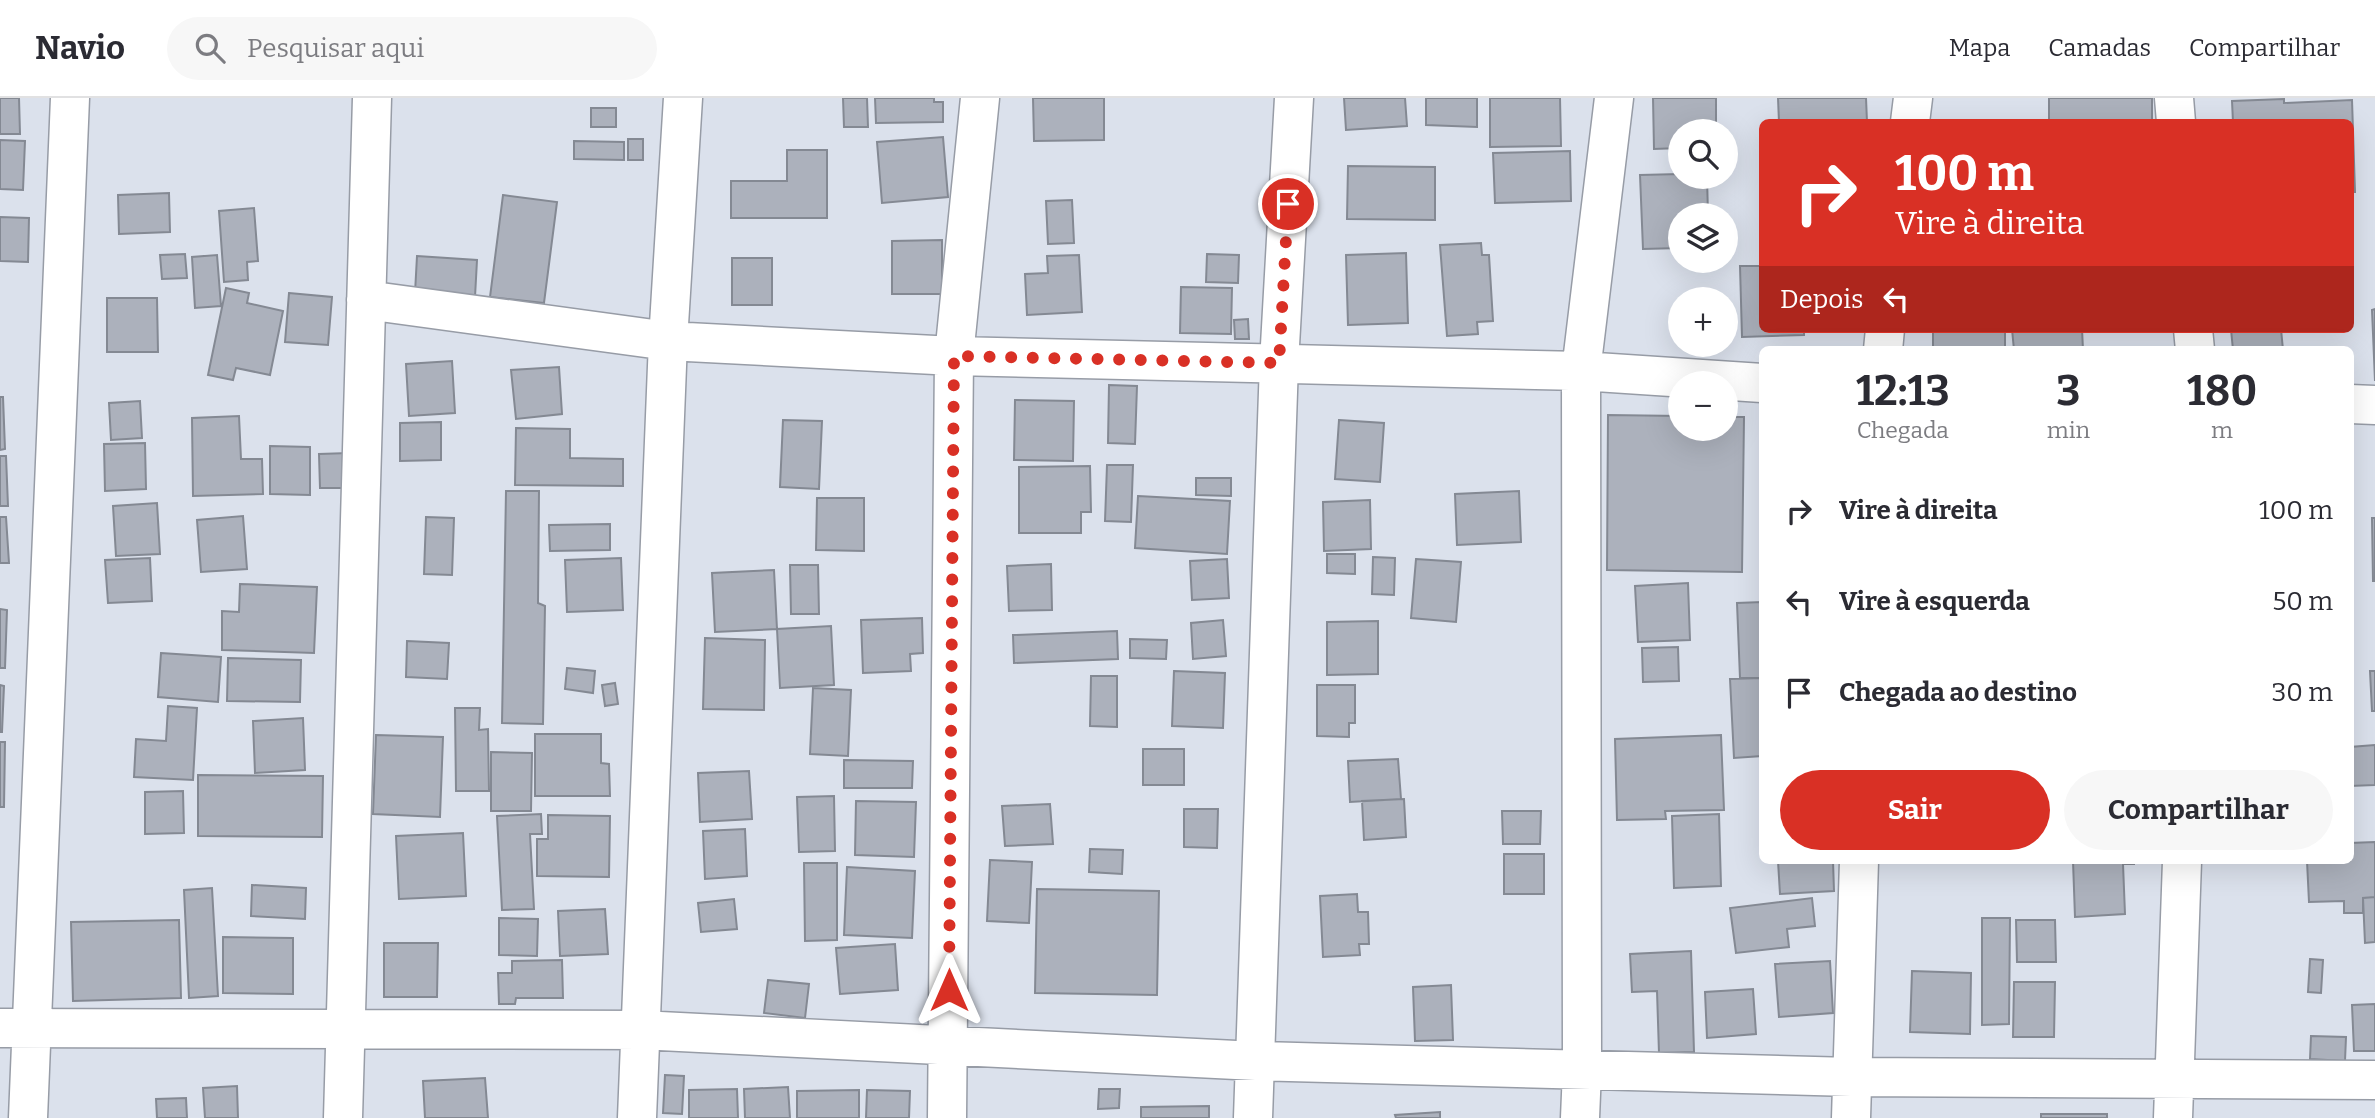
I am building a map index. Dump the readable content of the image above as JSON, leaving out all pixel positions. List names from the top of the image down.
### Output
{
  "page": {
    "header": "Navio",
    "search": "Pesquisar aqui",
    "nav": ["Mapa", "Camadas", "Compartilhar"],
    "map_buttons": ["+", "−"],
    "turn": ["100 m", "Vire à direita"],
    "then": "Depois",
    "eta": [
      "12:13",
      "Chegada",
      "3",
      "min",
      "180",
      "m"
    ],
    "list": [
      {
        "name": "Vire à direita",
        "value": "100 m"
      },
      {
        "name": "Vire à esquerda",
        "value": "50 m"
      },
      {
        "name": "Chegada ao destino",
        "value": "30 m"
      }
    ],
    "buttons": ["Sair", "Compartilhar"]
  }
}
